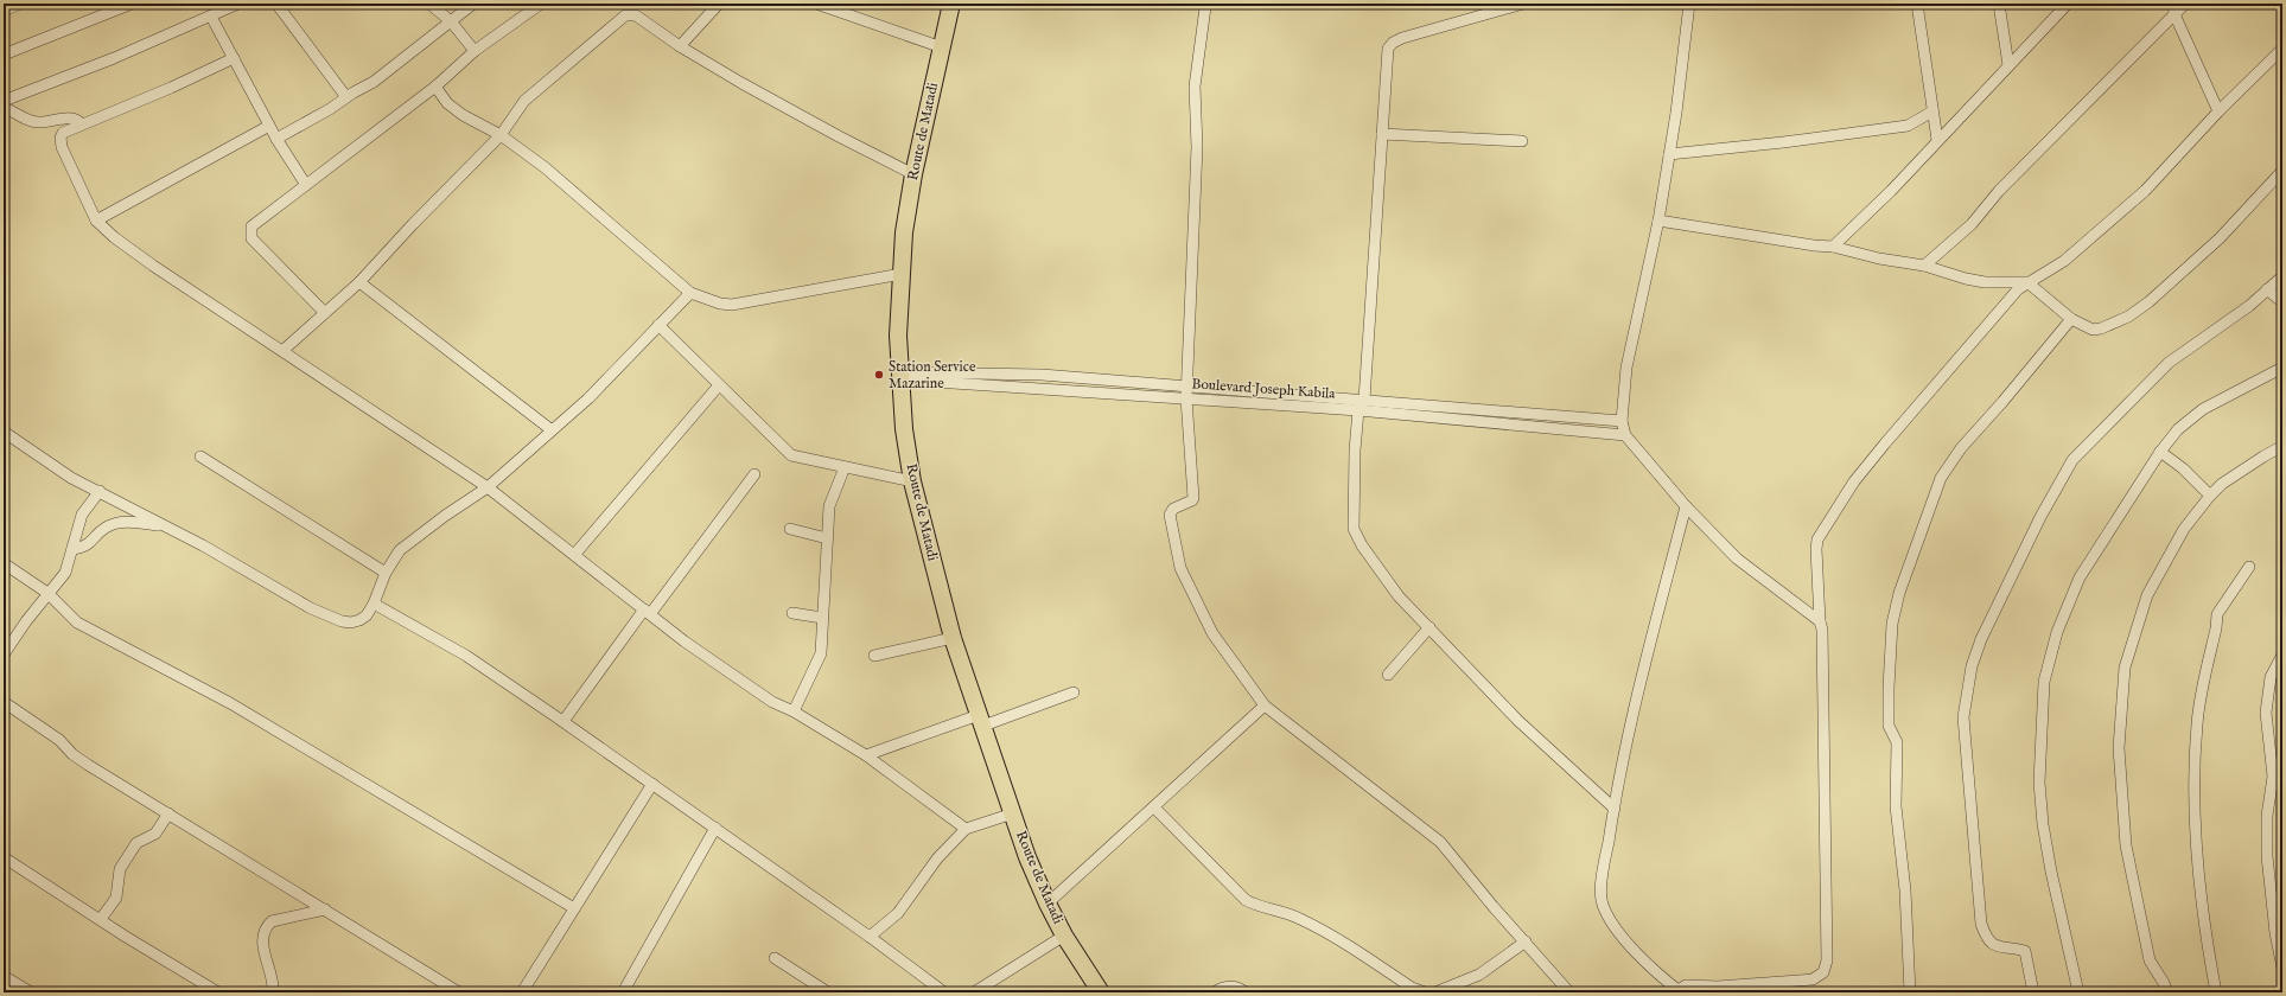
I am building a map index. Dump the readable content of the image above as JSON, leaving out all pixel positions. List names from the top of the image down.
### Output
{
  "streets": {
    "highway": ["Route de Matadi"],
    "street": ["Boulevard Joseph Kabila"]
  },
  "crossings": [
    ["Route de Matadi", "Boulevard Joseph Kabila"]
  ],
  "places": ["Station Service Mazarine"]
}
